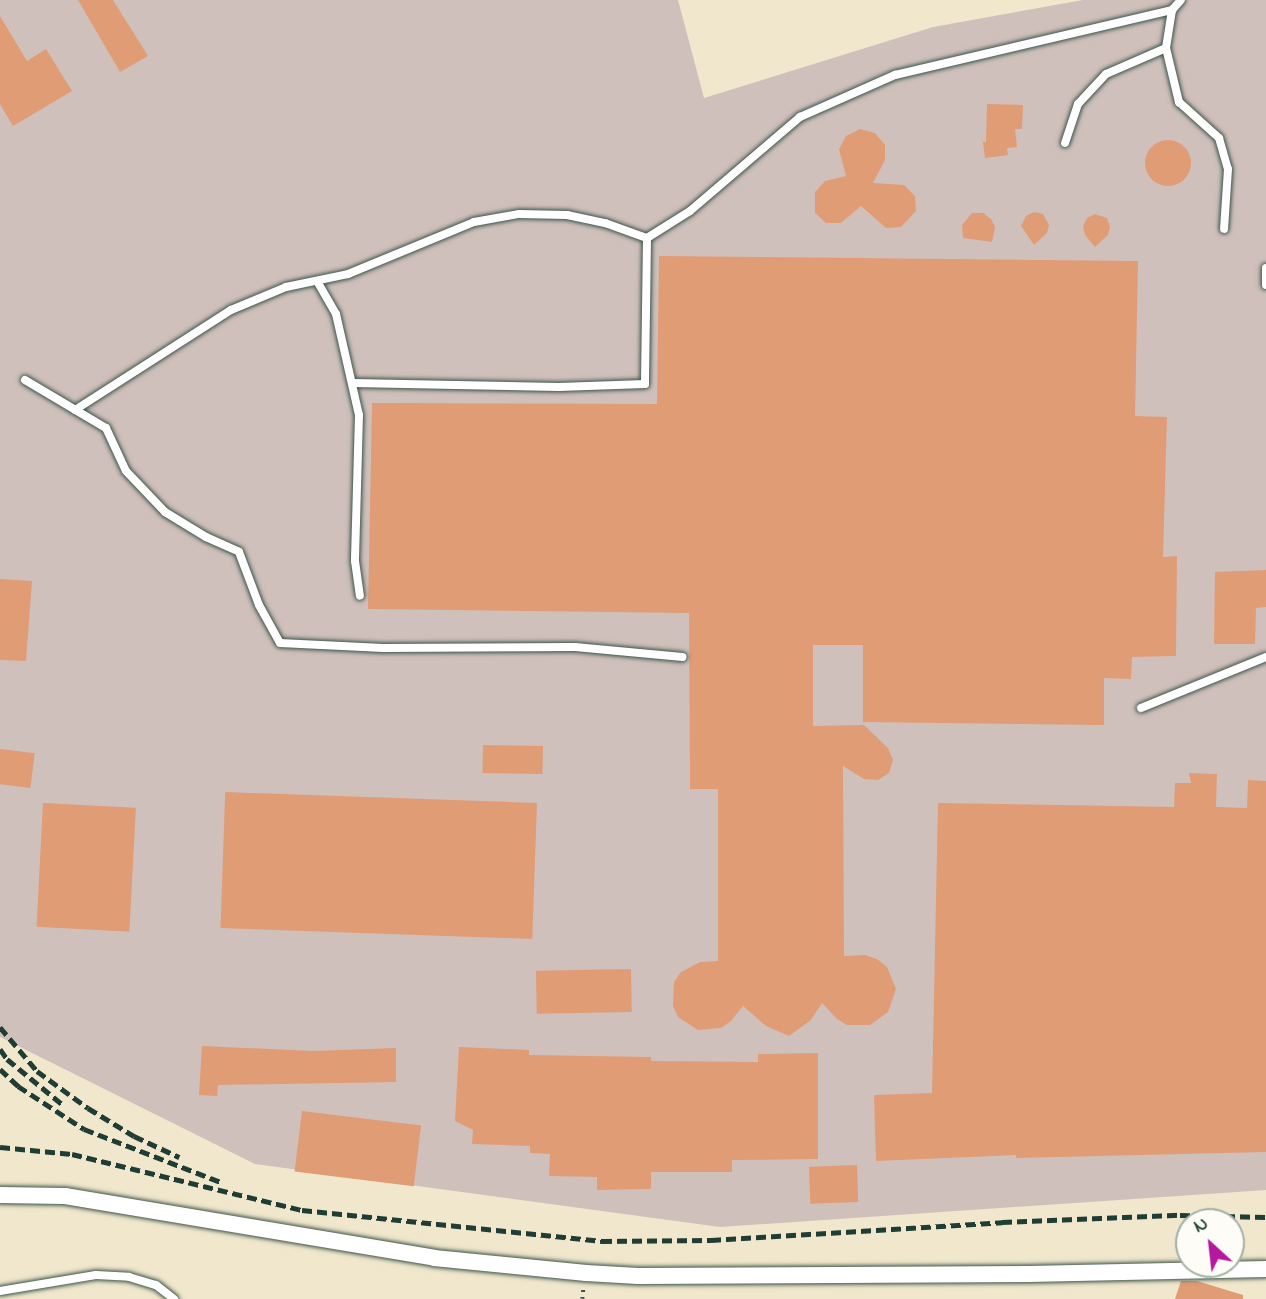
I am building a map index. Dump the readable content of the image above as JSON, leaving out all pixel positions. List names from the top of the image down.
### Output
{
  "north": "top left"
}
